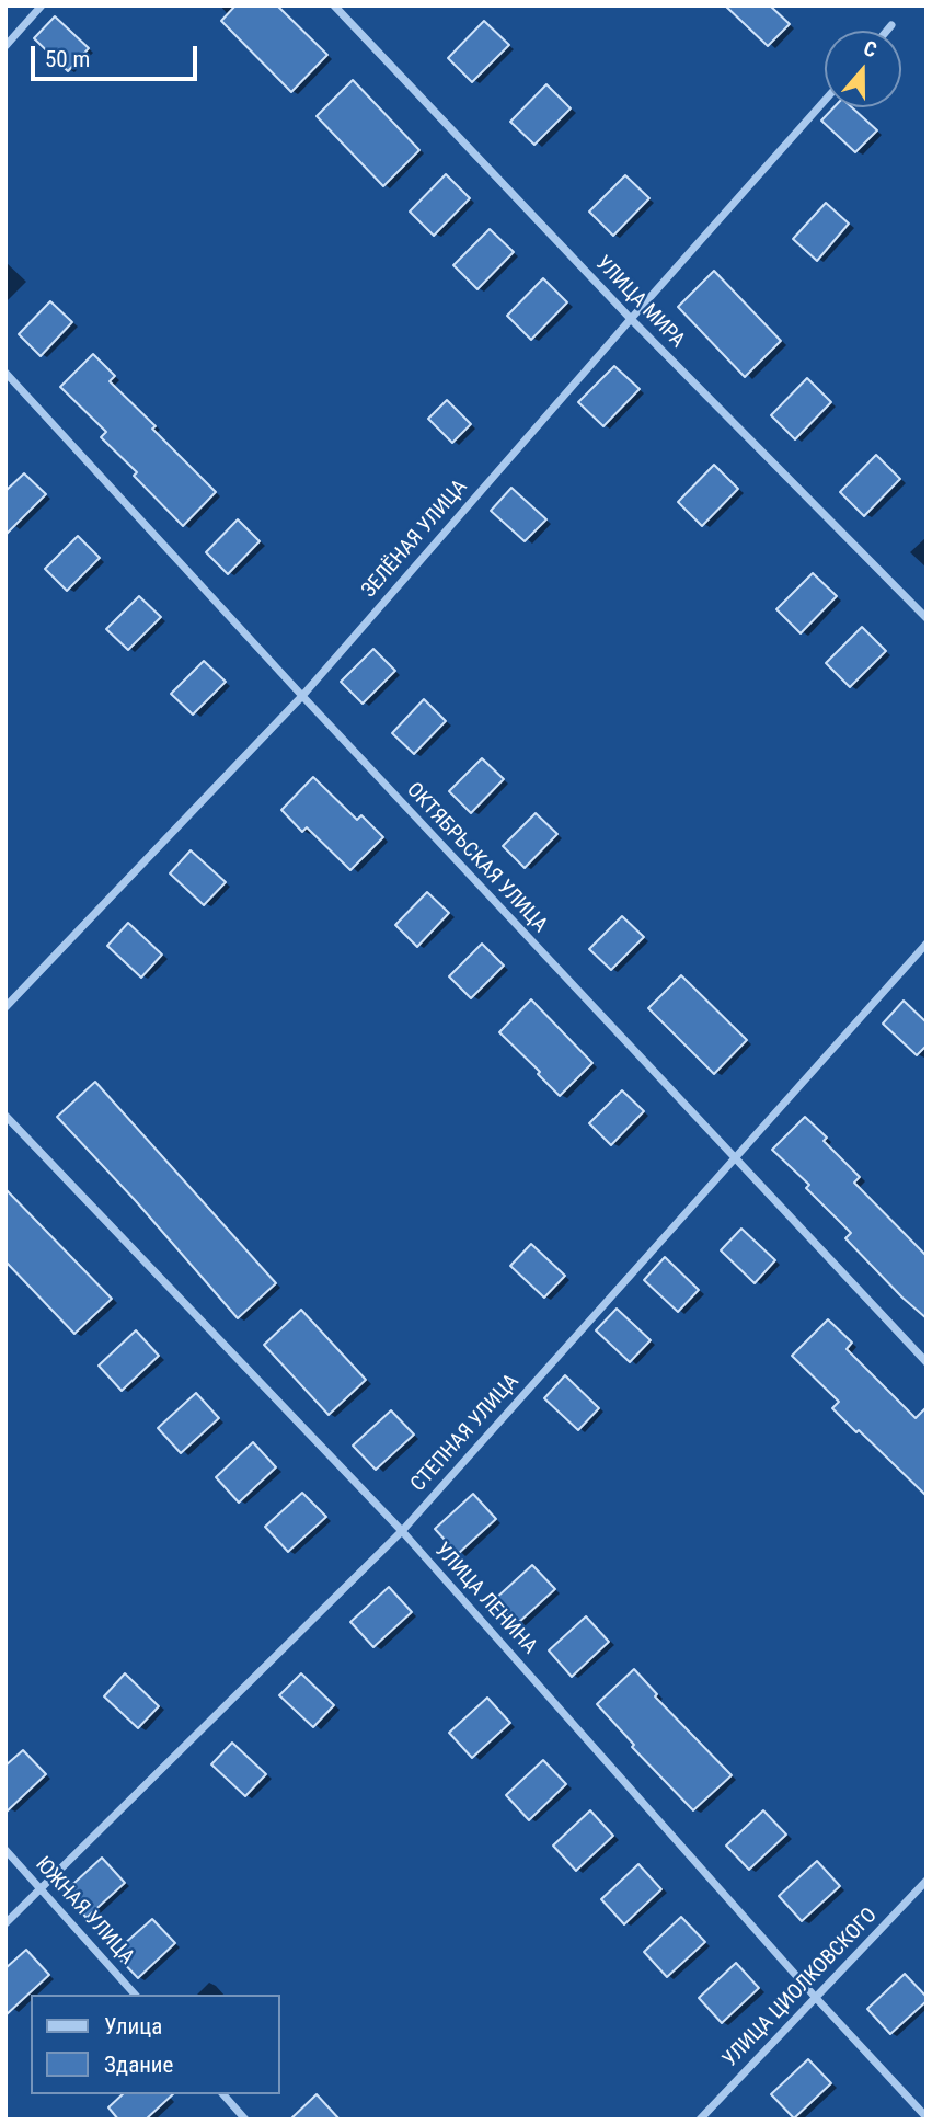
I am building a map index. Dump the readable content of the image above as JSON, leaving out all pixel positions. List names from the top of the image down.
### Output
{
  "streets": {
    "street": [
      "УЛИЦА МИРА",
      "ЗЕЛЁНАЯ УЛИЦА",
      "ОКТЯБРЬСКАЯ УЛИЦА",
      "СТЕПНАЯ УЛИЦА",
      "УЛИЦА ЛЕНИНА",
      "ЮЖНАЯ УЛИЦА",
      "УЛИЦА ЦИОЛКОВСКОГО"
    ]
  },
  "crossings": [
    ["УЛИЦА МИРА", "ЗЕЛЁНАЯ УЛИЦА"],
    ["ЗЕЛЁНАЯ УЛИЦА", "ОКТЯБРЬСКАЯ УЛИЦА"],
    ["ОКТЯБРЬСКАЯ УЛИЦА", "СТЕПНАЯ УЛИЦА"],
    ["СТЕПНАЯ УЛИЦА", "УЛИЦА ЛЕНИНА"],
    ["СТЕПНАЯ УЛИЦА", "ЮЖНАЯ УЛИЦА"],
    ["УЛИЦА ЛЕНИНА", "УЛИЦА ЦИОЛКОВСКОГО"]
  ],
  "legend": ["Улица", "Здание"],
  "scale_bar": "50 m",
  "north": "top"
}
